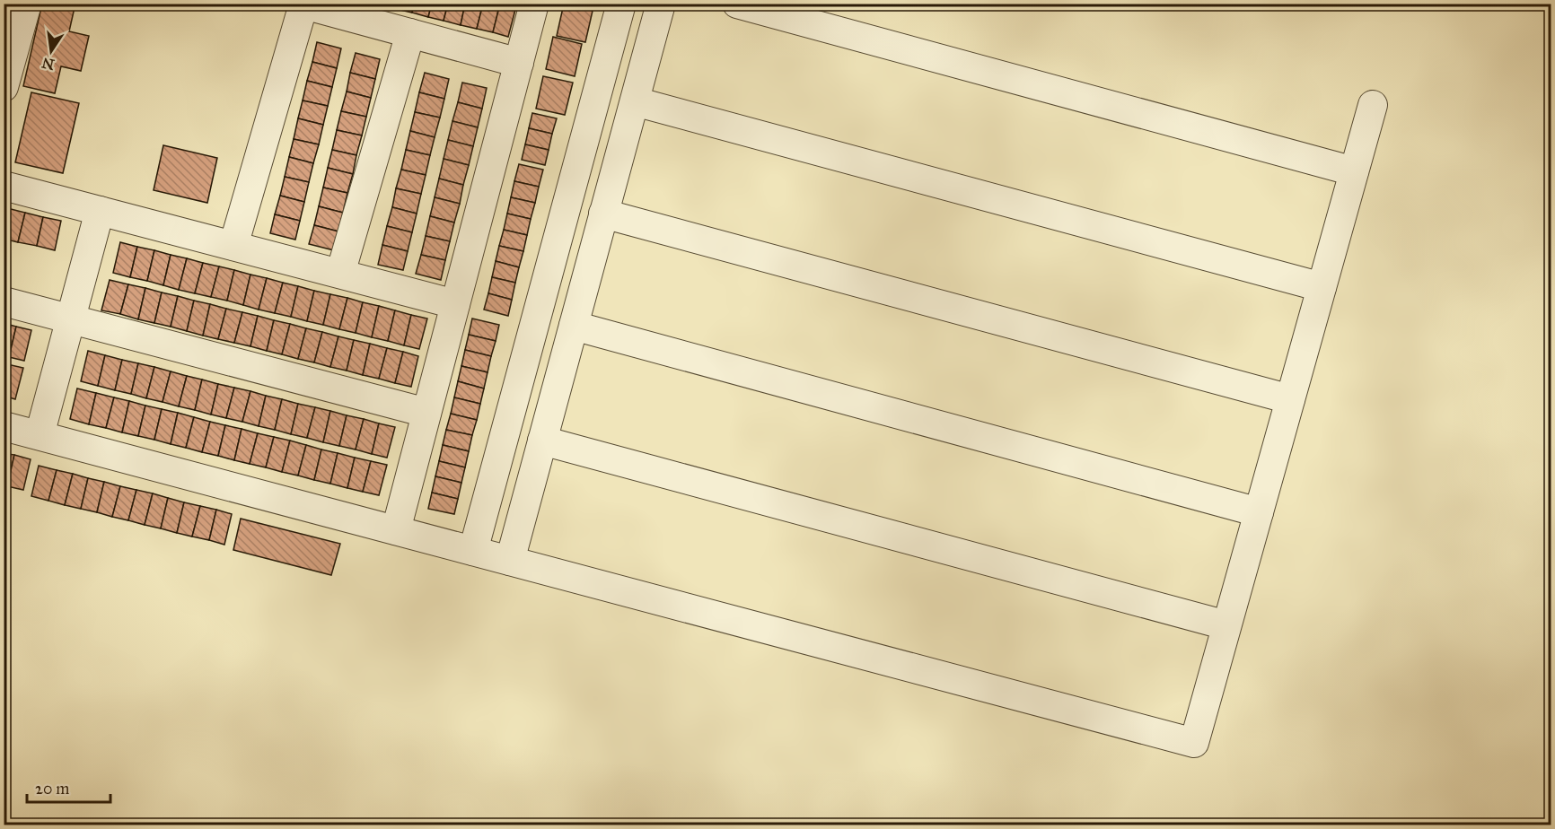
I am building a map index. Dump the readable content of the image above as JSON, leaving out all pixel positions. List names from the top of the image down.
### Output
{
  "scale_bar": "20 m",
  "north": "bottom"
}
